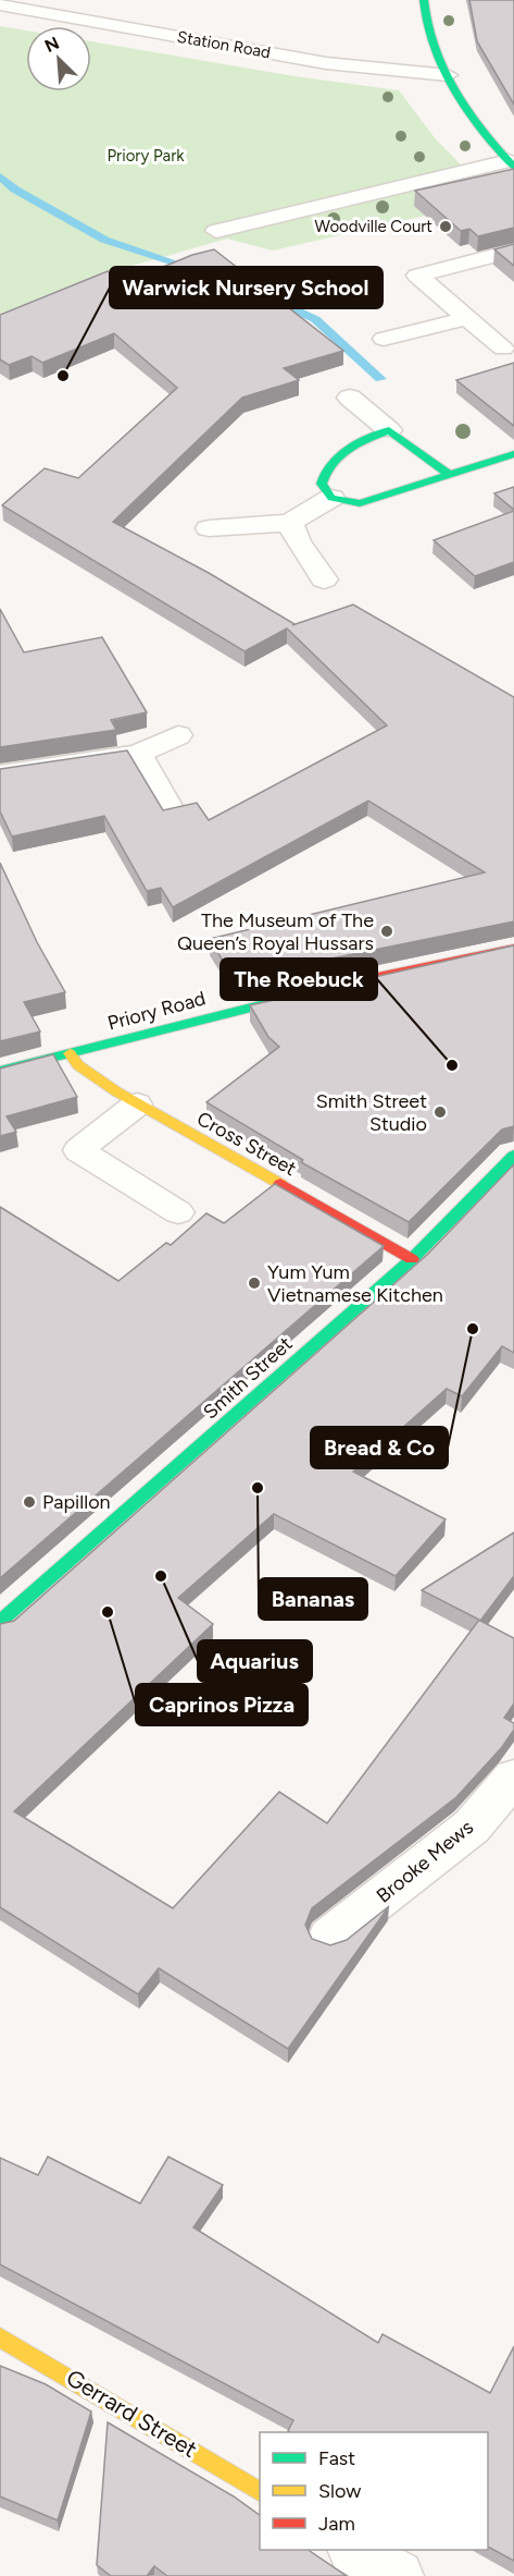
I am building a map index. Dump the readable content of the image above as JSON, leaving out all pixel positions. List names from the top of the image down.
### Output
{
  "streets": {
    "main road": [
      "Priory Road",
      "Cross Street",
      "Smith Street",
      "Gerrard Street"
    ],
    "street": ["Brooke Mews"],
    "lane": ["Station Road"]
  },
  "crossings": [
    ["Priory Road", "Cross Street"],
    ["Cross Street", "Smith Street"]
  ],
  "parks": ["Priory Park"],
  "places": [
    "Woodville Court",
    "Warwick Nursery School",
    "The Museum of The Queen’s Royal Hussars",
    "The Roebuck",
    "Smith Street Studio",
    "Yum Yum Vietnamese Kitchen",
    "Bread & Co",
    "Bananas",
    "Papillon",
    "Aquarius",
    "Caprinos Pizza"
  ],
  "legend": ["Fast", "Slow", "Jam"],
  "north": "top left"
}
